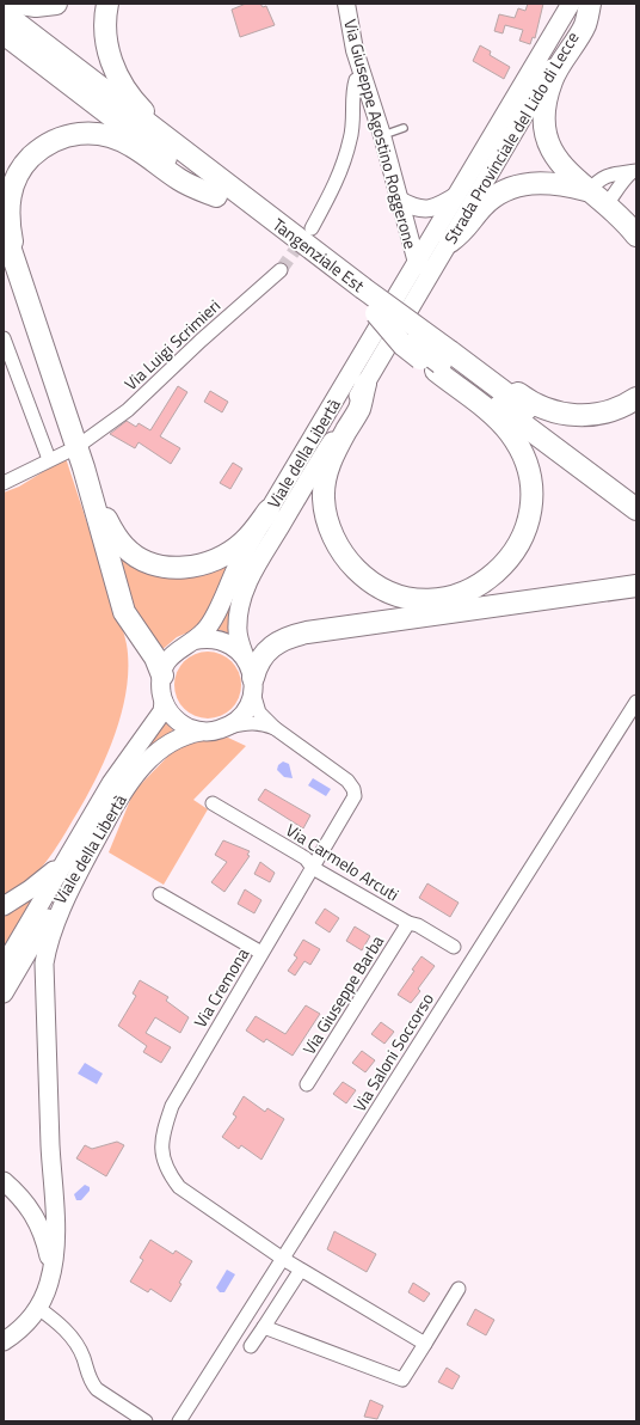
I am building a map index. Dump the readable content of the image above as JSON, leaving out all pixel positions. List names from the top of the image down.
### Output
{
  "streets": {
    "highway": ["Tangenziale Est"],
    "main road": ["Strada Provinciale del Lido di Lecce", "Viale della Libertà"],
    "street": [
      "Via Giuseppe Agostino Roggerone",
      "Via Luigi Scrimieri",
      "Via Carmelo Arcuti",
      "Via Cremona",
      "Via Giuseppe Barba",
      "Via Saloni Soccorso"
    ]
  },
  "crossings": [
    ["Via Giuseppe Agostino Roggerone", "Strada Provinciale del Lido di Lecce"],
    ["Via Giuseppe Agostino Roggerone", "Viale della Libertà"],
    ["Strada Provinciale del Lido di Lecce", "Viale della Libertà"],
    ["Viale della Libertà", "Via Cremona"],
    ["Via Carmelo Arcuti", "Via Cremona"],
    ["Via Carmelo Arcuti", "Via Giuseppe Barba"],
    ["Via Cremona", "Via Saloni Soccorso"]
  ]
}
